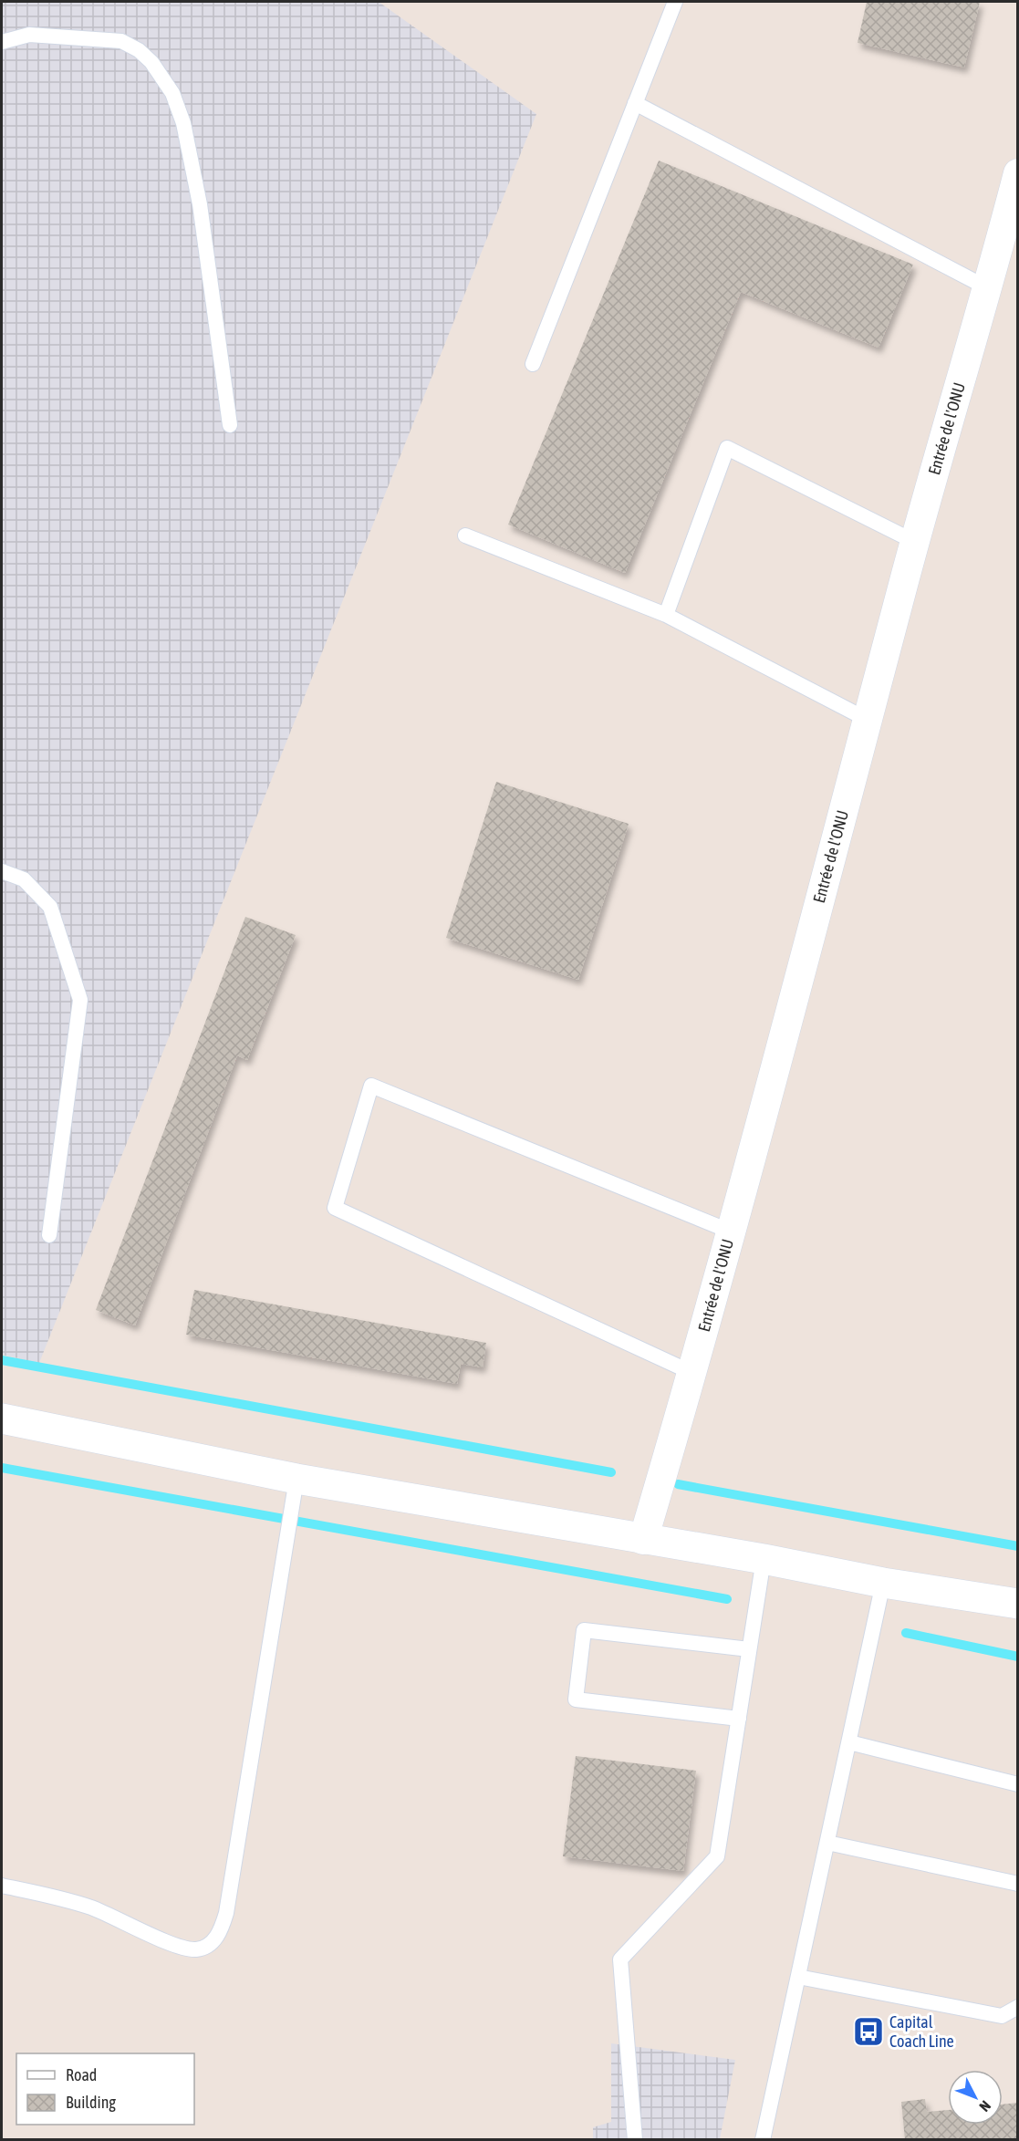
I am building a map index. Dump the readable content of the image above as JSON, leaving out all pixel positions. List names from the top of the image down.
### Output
{
  "streets": {
    "street": ["Entrée de l'ONU"]
  },
  "places": {
    "bus stop": ["Capital Coach Line"]
  },
  "legend": ["Road", "Building"],
  "north": "bottom right"
}
